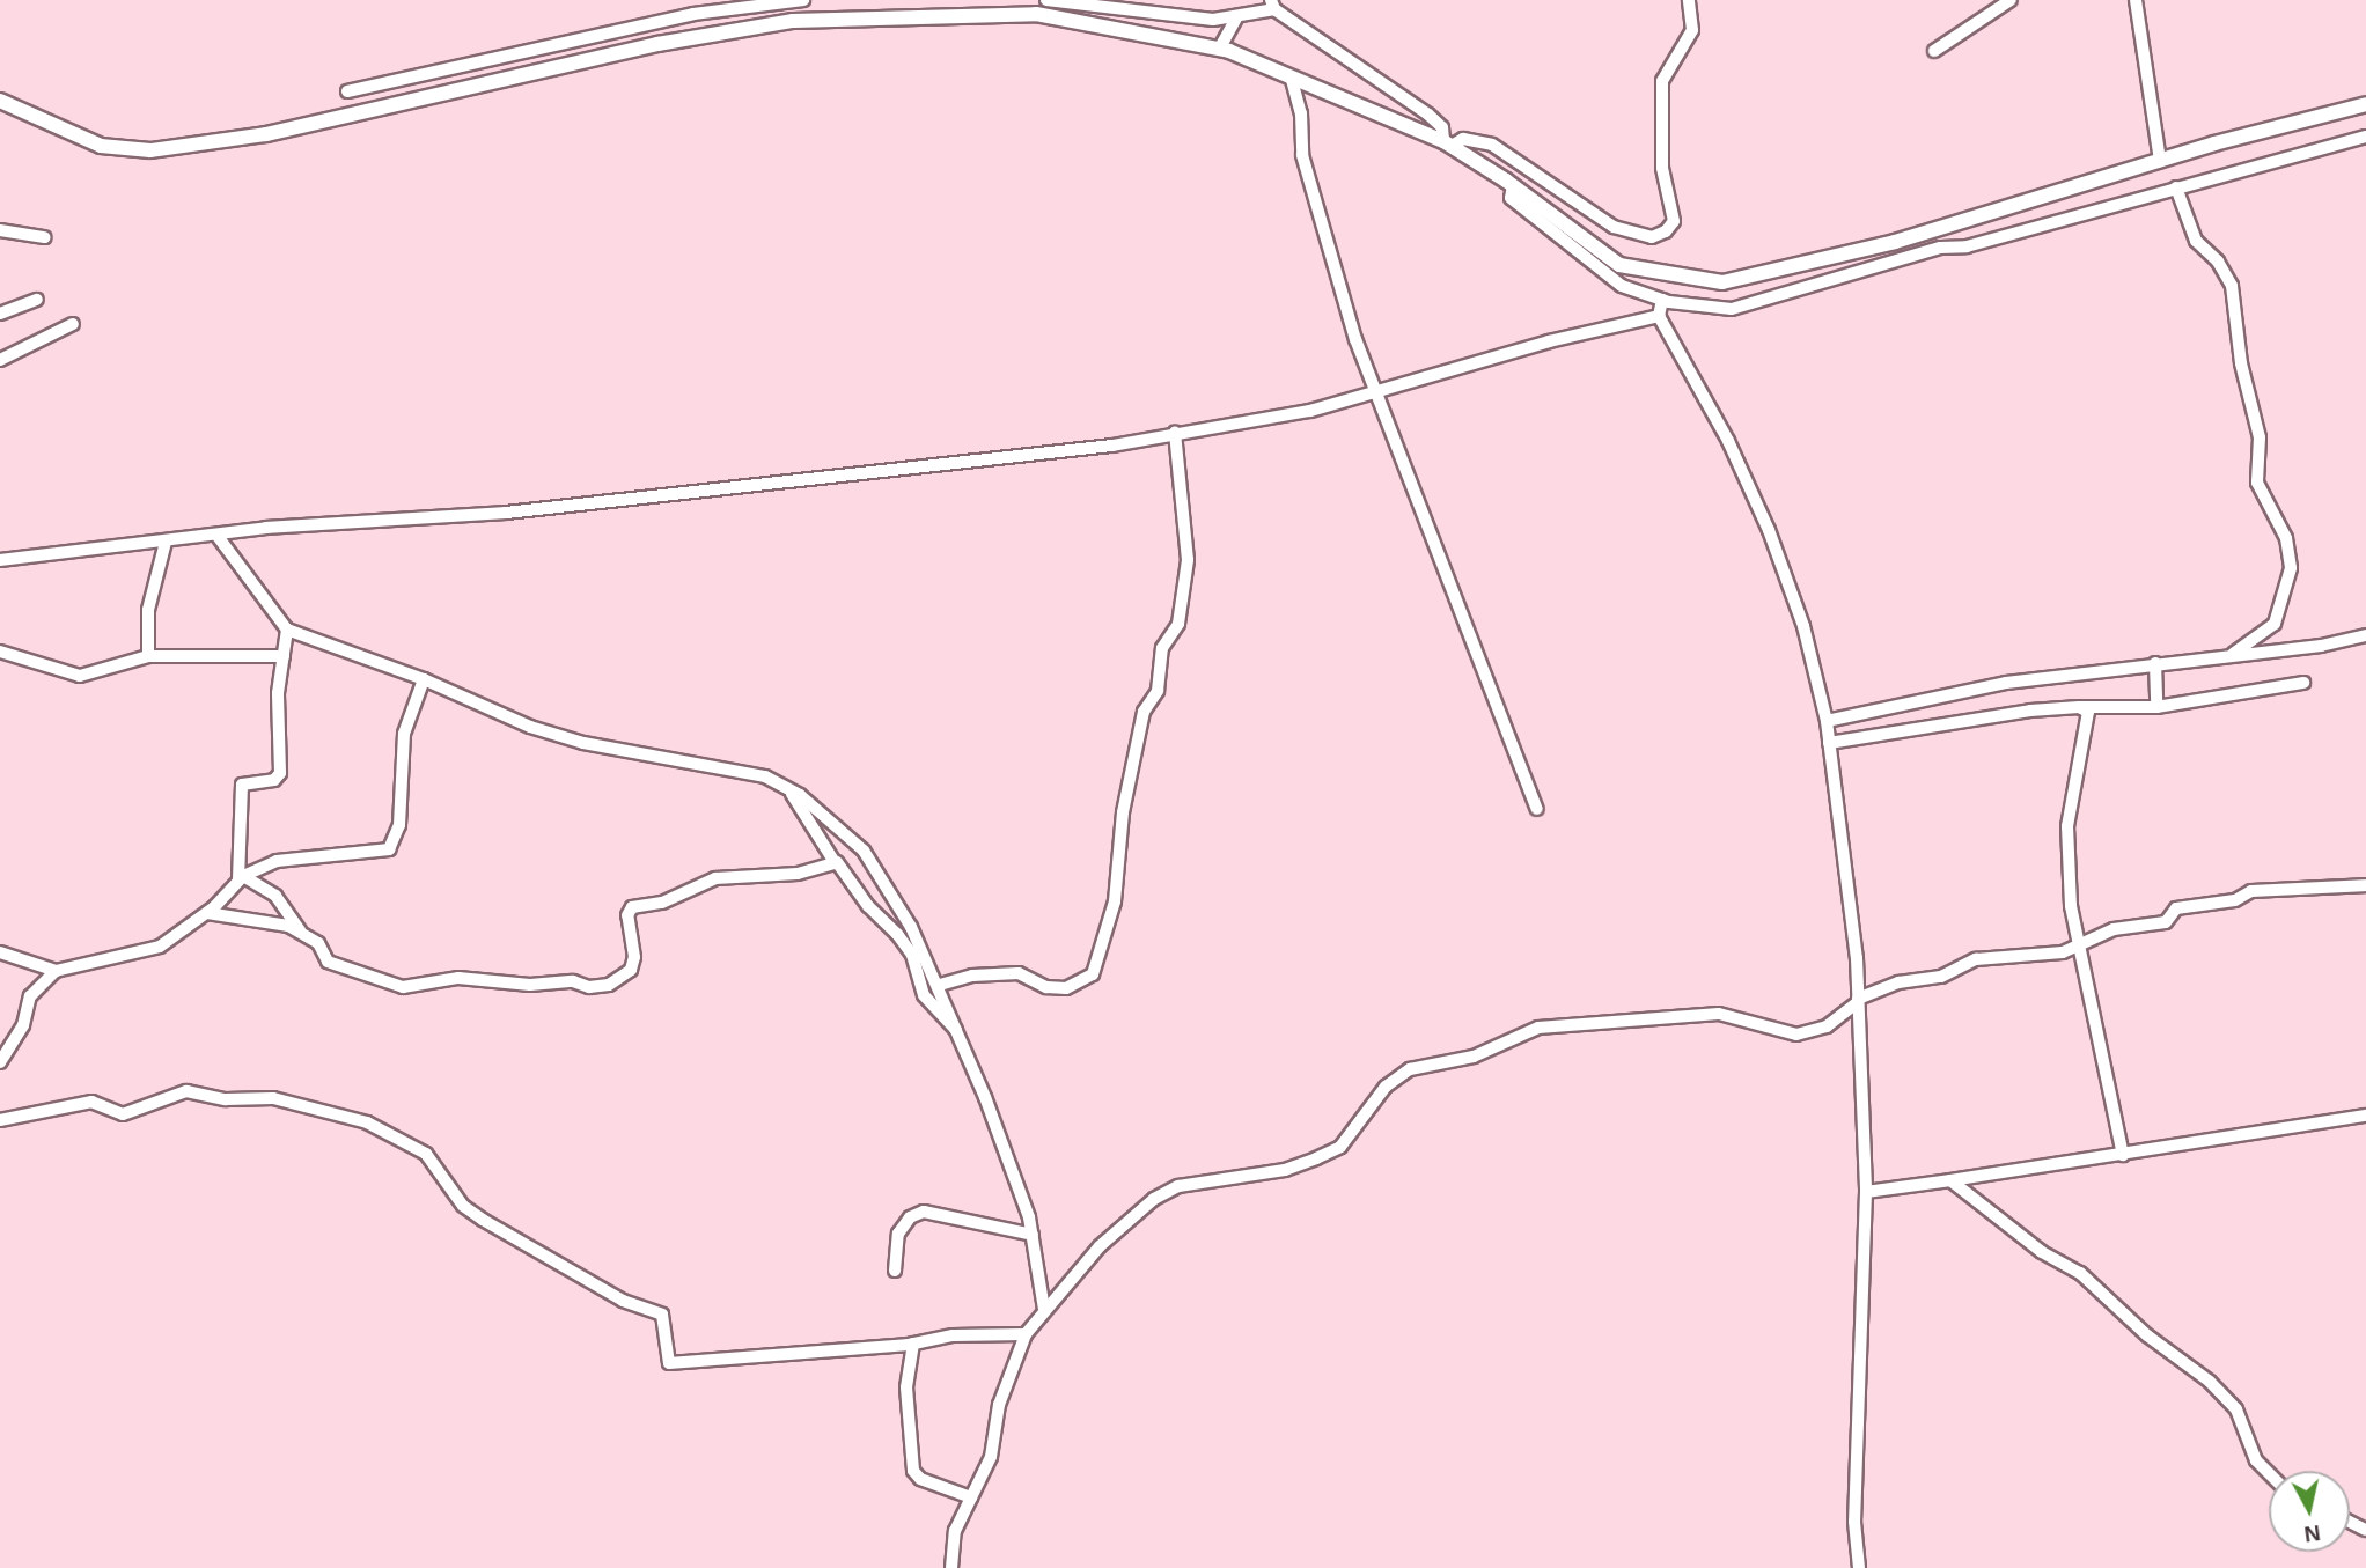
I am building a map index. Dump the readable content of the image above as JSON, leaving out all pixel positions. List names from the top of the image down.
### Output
{
  "north": "bottom"
}
